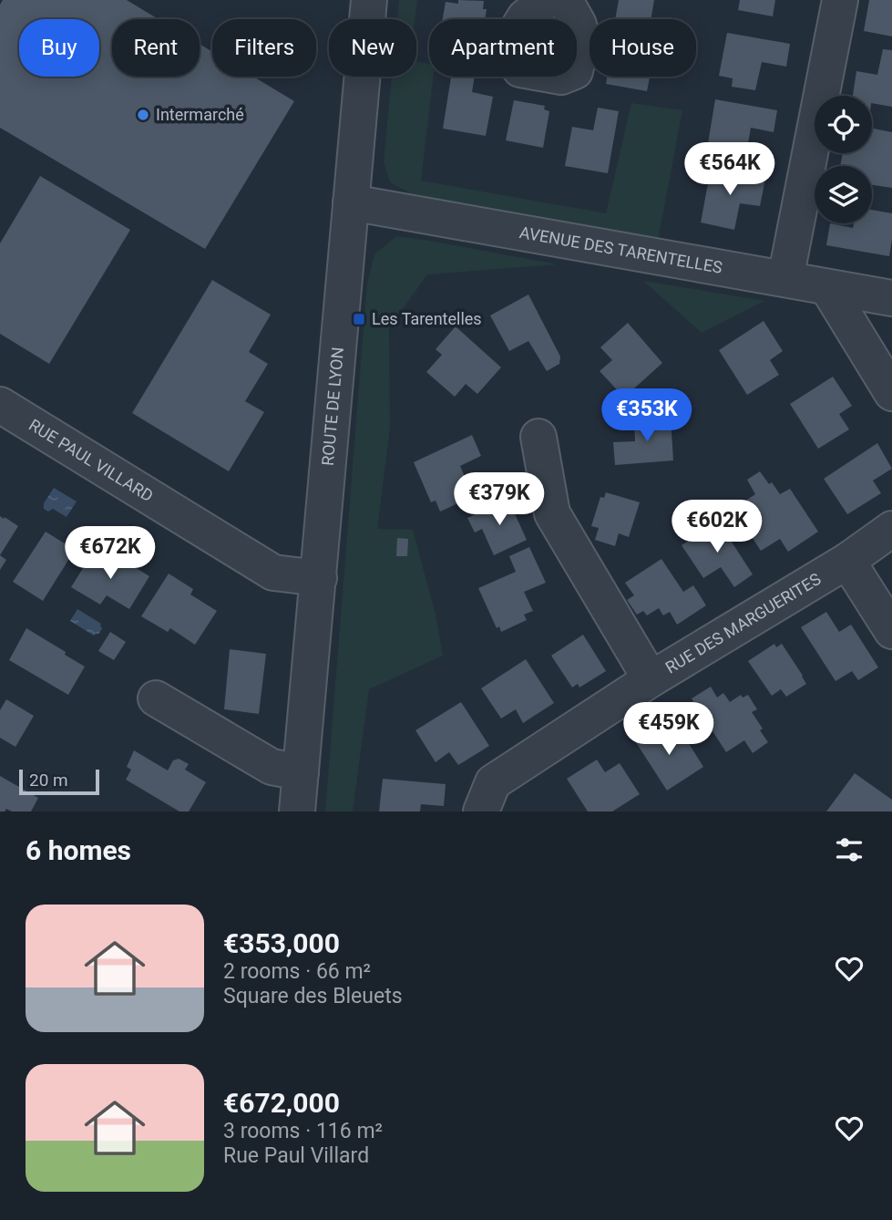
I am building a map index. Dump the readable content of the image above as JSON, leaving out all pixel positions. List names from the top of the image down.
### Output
{
  "streets": {
    "street": [
      "AVENUE DES TARENTELLES",
      "ROUTE DE LYON",
      "RUE PAUL VILLARD",
      "RUE DES MARGUERITES"
    ]
  },
  "crossings": [
    ["AVENUE DES TARENTELLES", "ROUTE DE LYON"],
    ["ROUTE DE LYON", "RUE PAUL VILLARD"]
  ],
  "places": {
    "other": ["Intermarché"],
    "transit": ["Les Tarentelles"]
  },
  "scale_bar": "20 m",
  "page": {
    "chip": [
      "Buy",
      "Rent",
      "Filters",
      "New",
      "Apartment",
      "House"
    ],
    "price": [
      "€564K",
      "€353K",
      "€379K",
      "€602K",
      "€672K",
      "€459K"
    ],
    "scale": "20 m",
    "heading": "6 homes",
    "list": [
      {
        "name": "€353,000",
        "note": "2 rooms · 66 m² · Square des Bleuets"
      },
      {
        "name": "€672,000",
        "note": "3 rooms · 116 m² · Rue Paul Villard"
      }
    ]
  }
}
